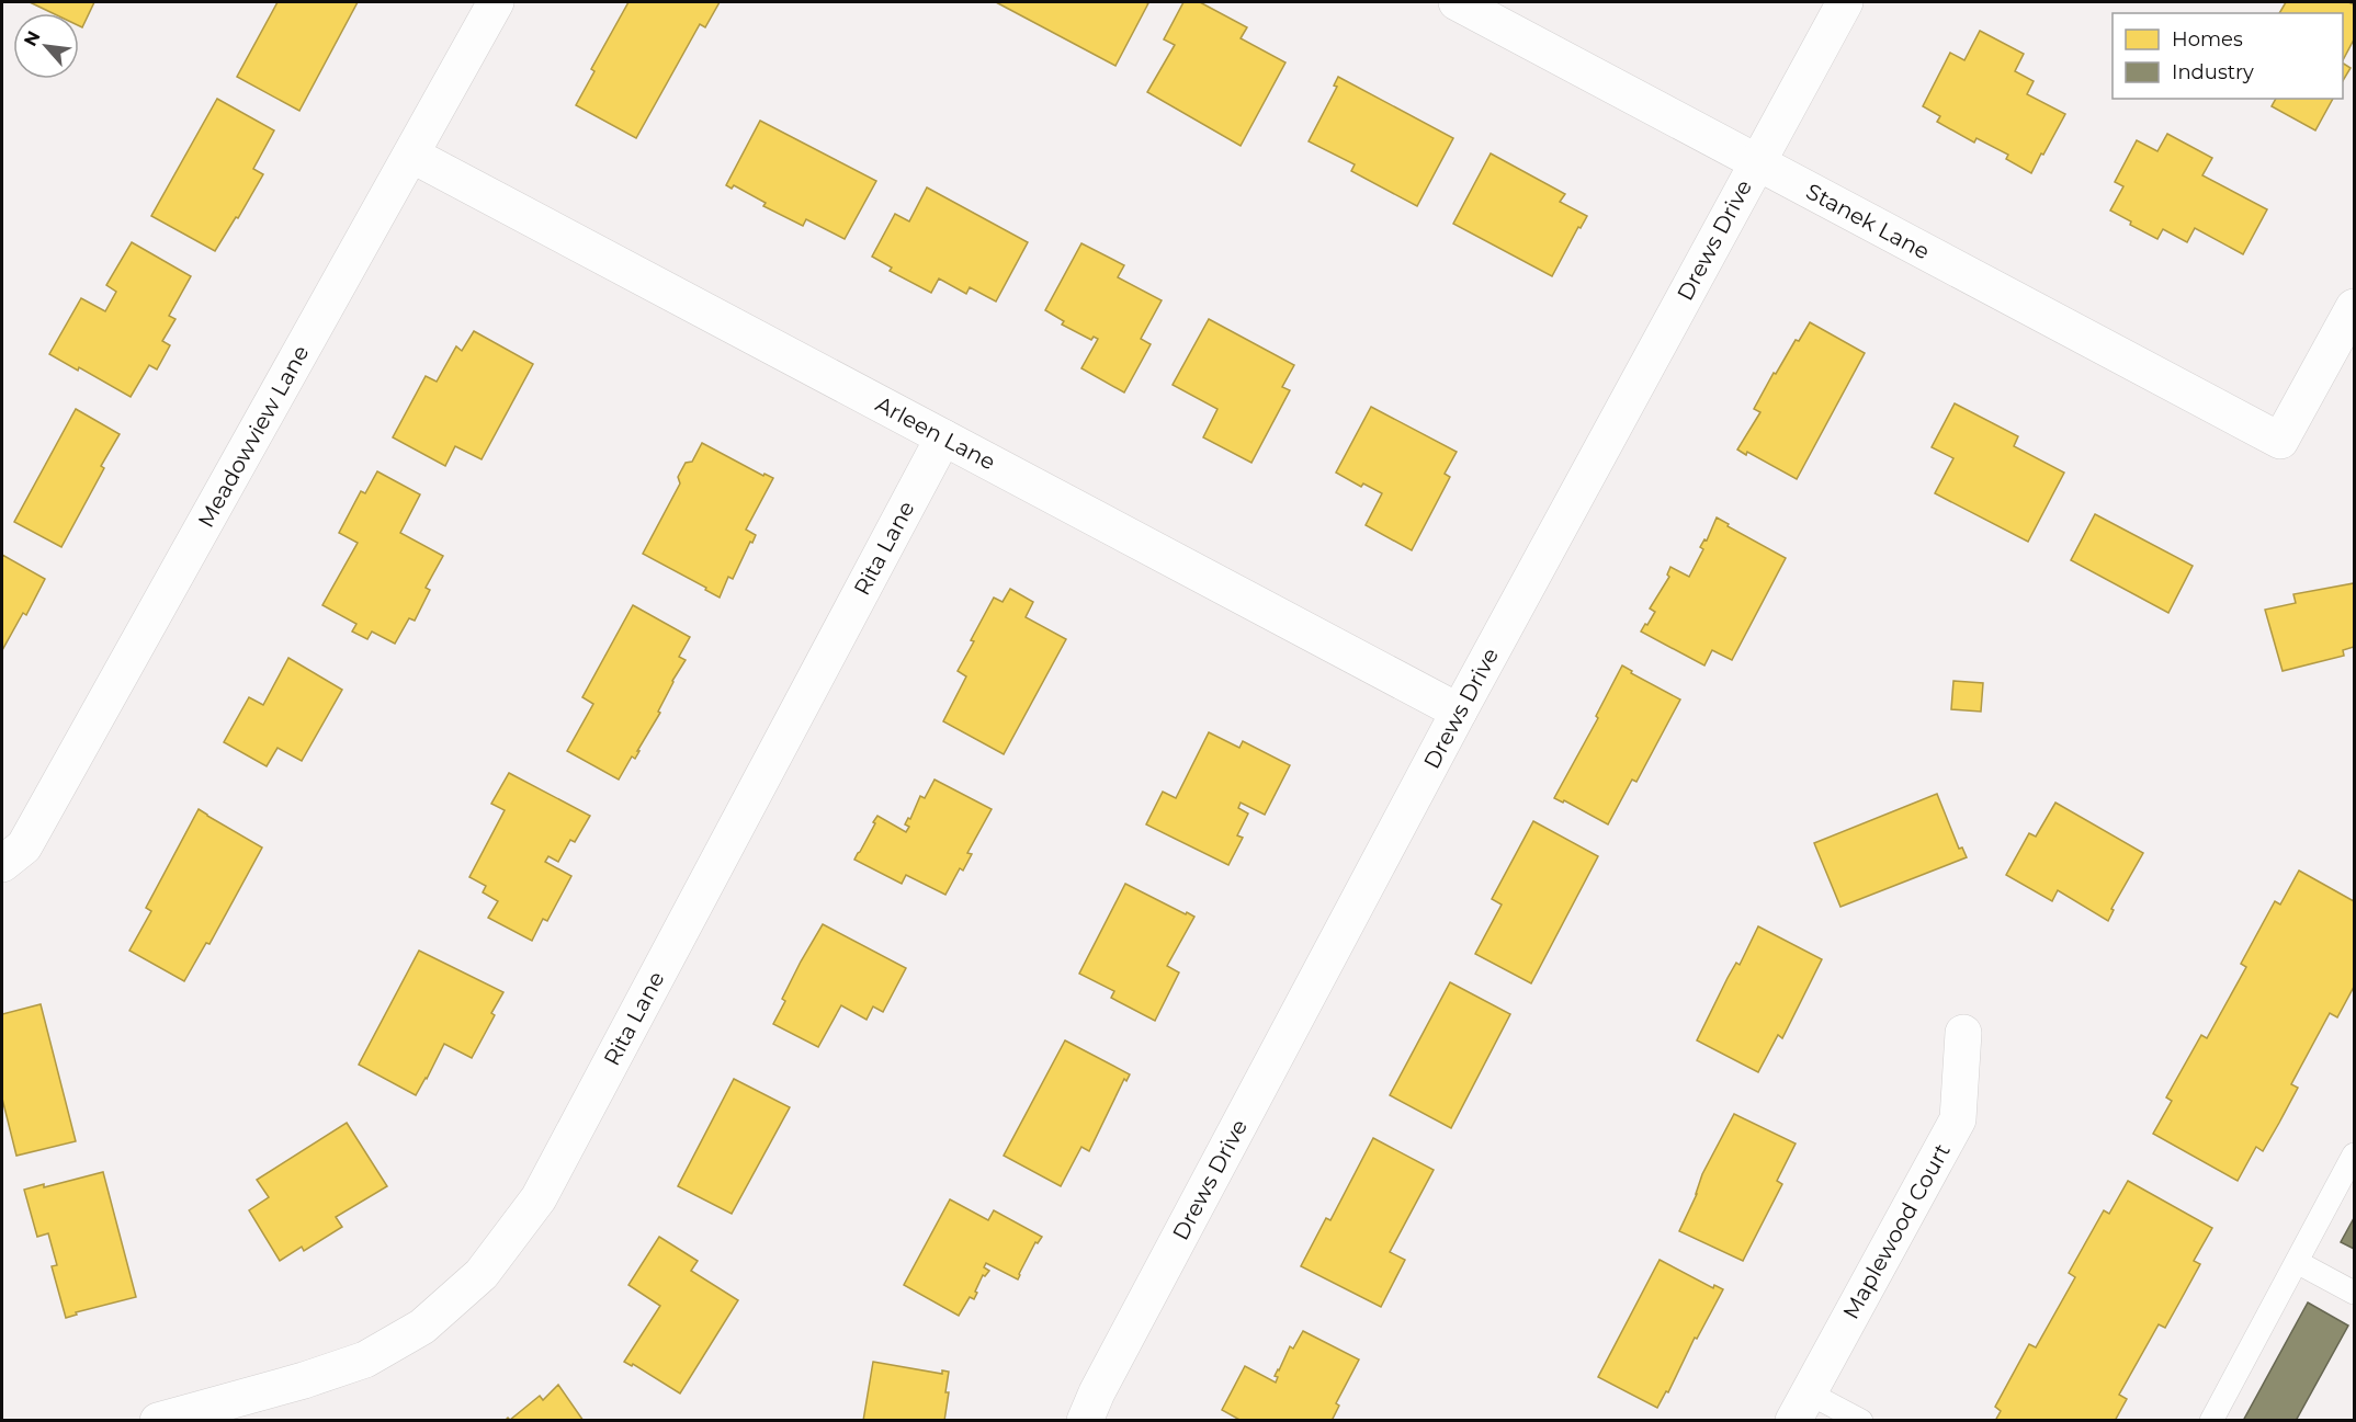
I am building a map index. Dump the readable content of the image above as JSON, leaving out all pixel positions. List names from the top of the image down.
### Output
{
  "streets": {
    "street": [
      "Stanek Lane",
      "Drews Drive",
      "Arleen Lane",
      "Meadowview Lane",
      "Rita Lane",
      "Maplewood Court"
    ]
  },
  "crossings": [
    ["Stanek Lane", "Drews Drive"],
    ["Drews Drive", "Arleen Lane"],
    ["Arleen Lane", "Meadowview Lane"],
    ["Arleen Lane", "Rita Lane"]
  ],
  "legend": ["Homes", "Industry"],
  "north": "top left"
}
